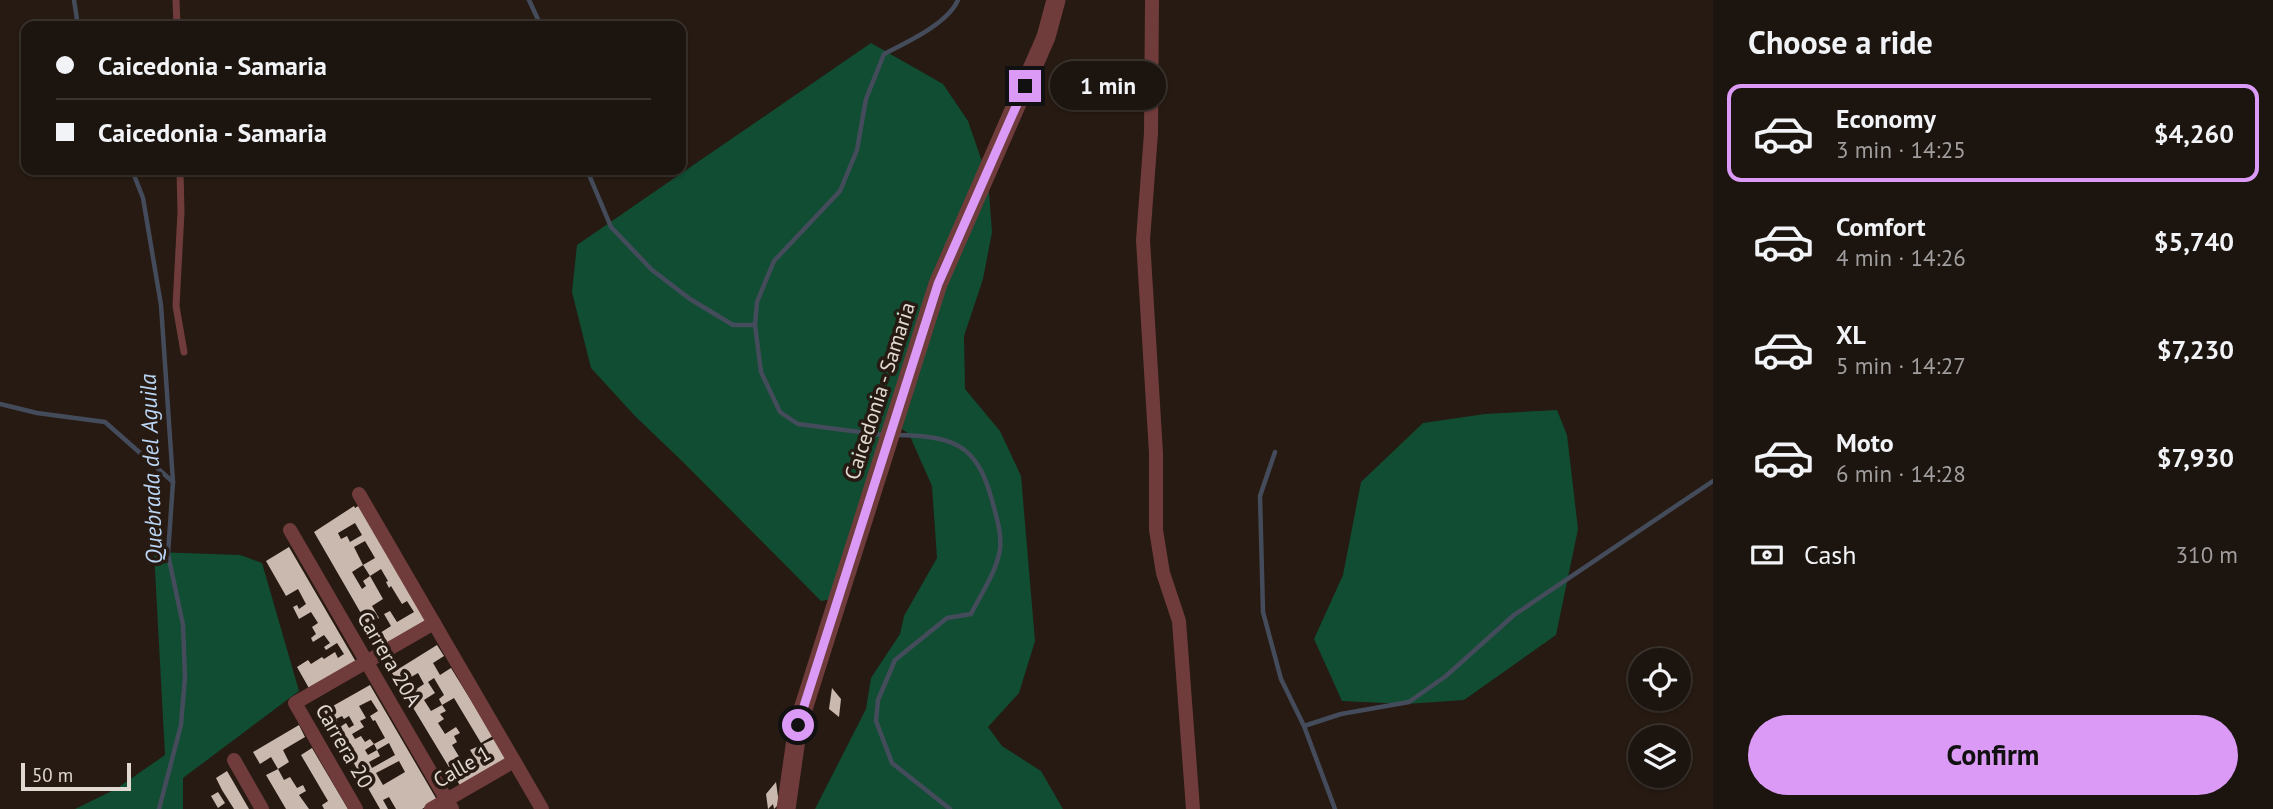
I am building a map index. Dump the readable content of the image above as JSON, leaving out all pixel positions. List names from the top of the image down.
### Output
{
  "streets": {
    "street": [
      "Caicedonia - Samaria",
      "Carrera 20A",
      "Carrera 20",
      "Calle 1"
    ]
  },
  "crossings": [
    ["Carrera 20A", "Carrera 20"],
    ["Carrera 20A", "Calle 1"]
  ],
  "water": ["Quebrada del Aguila"],
  "scale_bar": "50 m",
  "page": {
    "heading": "Choose a ride",
    "banner": ["Caicedonia - Samaria", "Caicedonia - Samaria"],
    "bubble": "1 min",
    "list": [
      {
        "name": "Economy",
        "note": "3 min · 14:25",
        "value": "$4,260"
      },
      {
        "name": "Comfort",
        "note": "4 min · 14:26",
        "value": "$5,740"
      },
      {
        "name": "XL",
        "note": "5 min · 14:27",
        "value": "$7,230"
      },
      {
        "name": "Moto",
        "note": "6 min · 14:28",
        "value": "$7,930"
      }
    ],
    "pay": ["Cash", "310 m"],
    "buttons": "Confirm",
    "scale": "50 m"
  }
}
